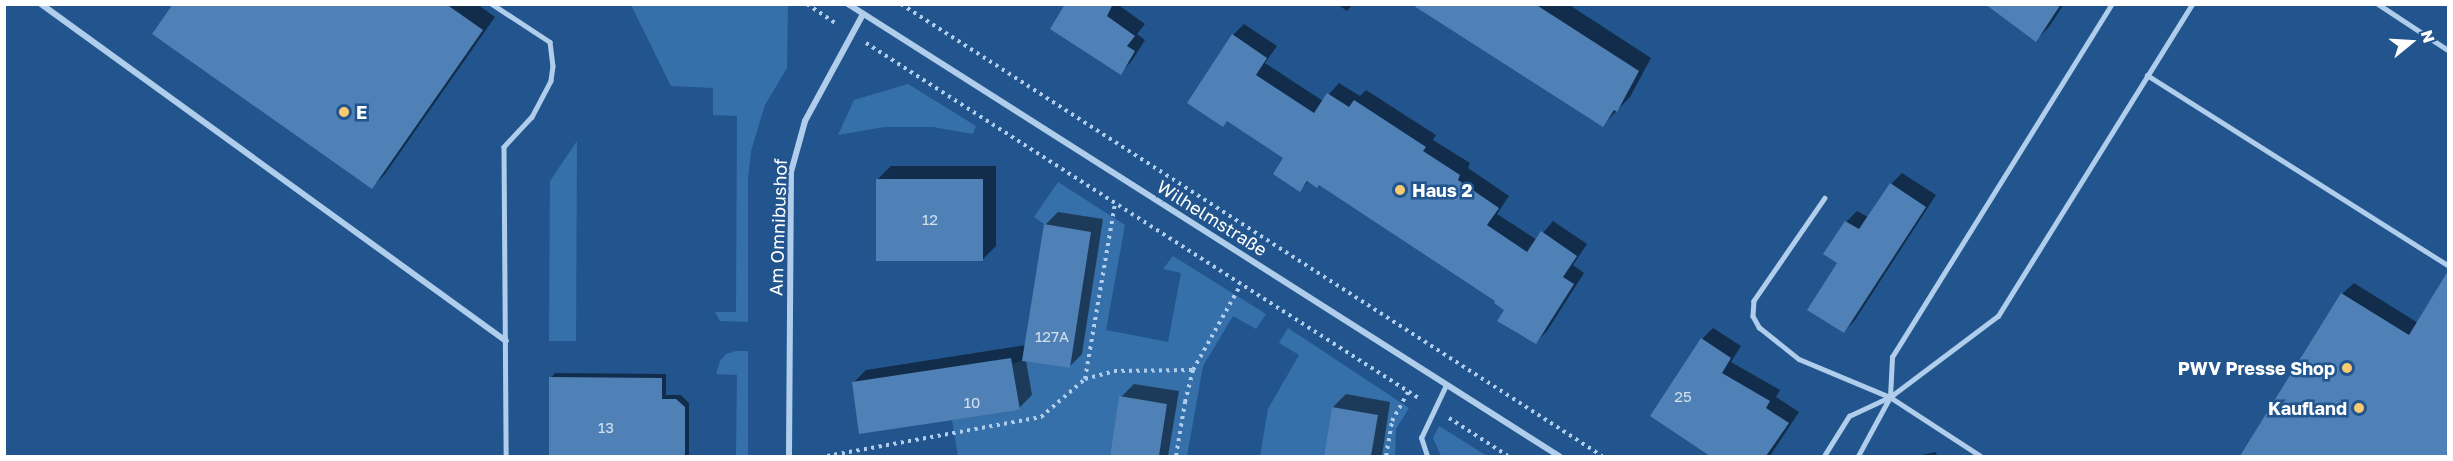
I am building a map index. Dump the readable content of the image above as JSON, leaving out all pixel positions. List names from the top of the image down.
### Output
{
  "streets": {
    "street": ["Wilhelmstraße", "Am Omnibushof"]
  },
  "crossings": [
    ["Wilhelmstraße", "Am Omnibushof"]
  ],
  "places": [
    "E",
    "Haus 2",
    "PWV Presse Shop",
    "Kaufland"
  ],
  "house_numbers": [
    "12",
    "127A",
    "25",
    "10",
    "13"
  ],
  "north": "right"
}
